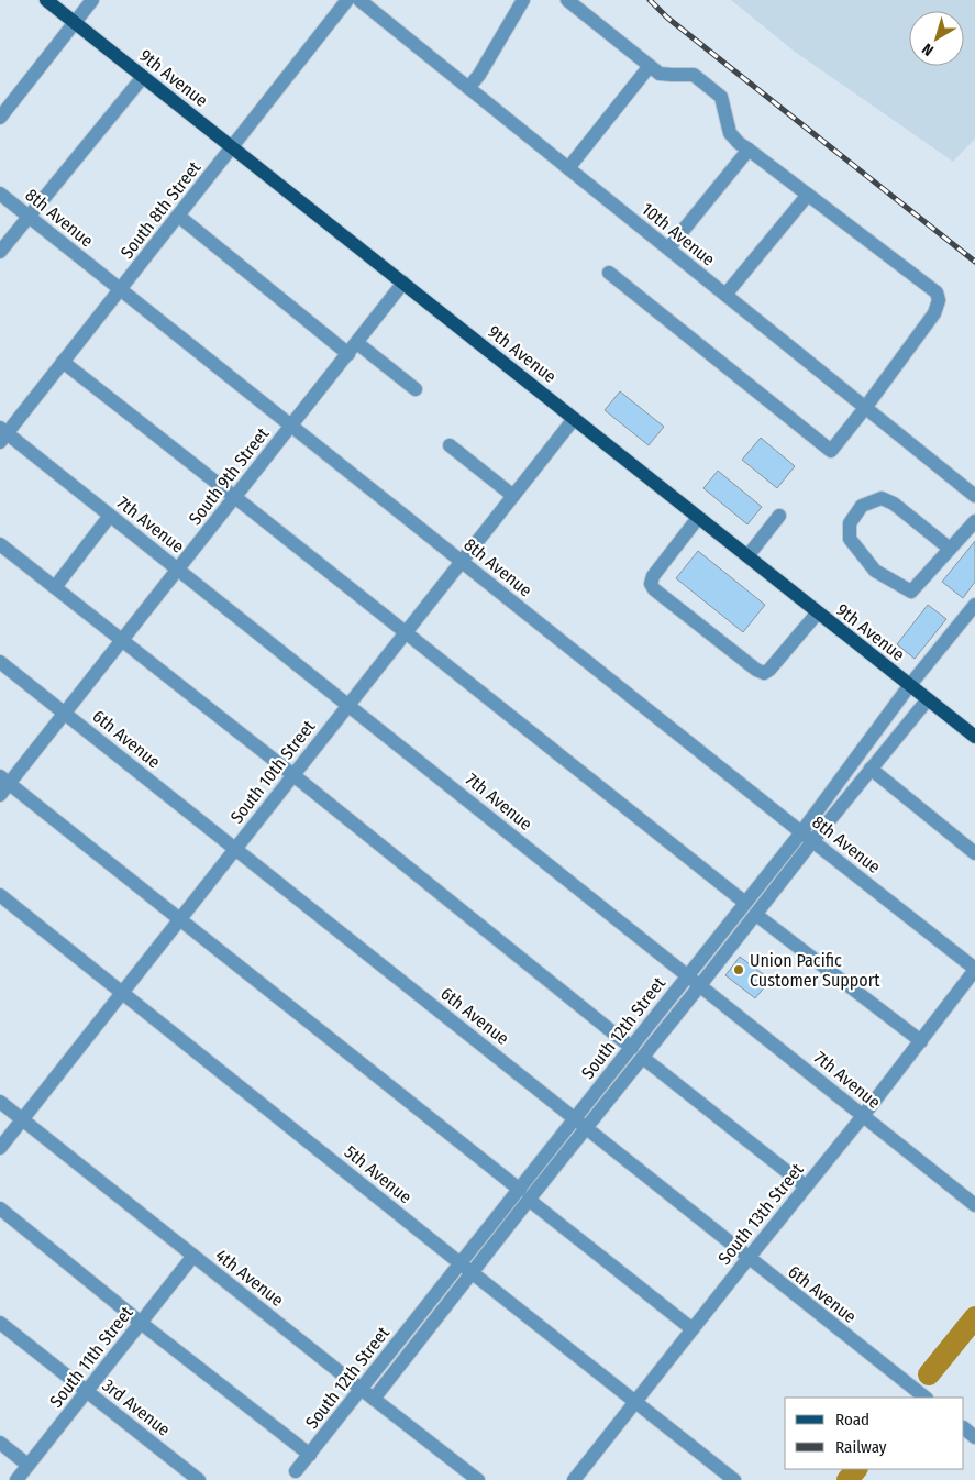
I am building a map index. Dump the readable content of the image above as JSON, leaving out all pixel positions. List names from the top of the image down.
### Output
{
  "streets": {
    "main road": ["9th Avenue"],
    "street": [
      "South 8th Street",
      "8th Avenue",
      "10th Avenue",
      "South 9th Street",
      "7th Avenue",
      "6th Avenue",
      "South 10th Street",
      "South 12th Street",
      "5th Avenue",
      "South 13th Street",
      "4th Avenue",
      "South 11th Street",
      "3rd Avenue"
    ]
  },
  "crossings": [
    ["9th Avenue", "South 8th Street"],
    ["9th Avenue", "South 9th Street"],
    ["9th Avenue", "South 10th Street"],
    ["9th Avenue", "South 12th Street"],
    ["South 8th Street", "8th Avenue"],
    ["South 8th Street", "7th Avenue"],
    ["8th Avenue", "South 9th Street"],
    ["8th Avenue", "South 10th Street"],
    ["8th Avenue", "South 12th Street"],
    ["8th Avenue", "South 13th Street"],
    ["South 9th Street", "7th Avenue"],
    ["South 9th Street", "6th Avenue"],
    ["7th Avenue", "South 10th Street"],
    ["7th Avenue", "South 12th Street"],
    ["7th Avenue", "South 13th Street"],
    ["6th Avenue", "South 10th Street"],
    ["6th Avenue", "South 12th Street"],
    ["6th Avenue", "South 13th Street"],
    ["South 10th Street", "5th Avenue"],
    ["South 10th Street", "4th Avenue"],
    ["South 12th Street", "5th Avenue"],
    ["South 12th Street", "4th Avenue"],
    ["5th Avenue", "South 13th Street"],
    ["4th Avenue", "South 11th Street"],
    ["South 11th Street", "3rd Avenue"]
  ],
  "places": ["Union Pacific Customer Support"],
  "legend": ["Road", "Railway"],
  "north": "bottom left"
}
